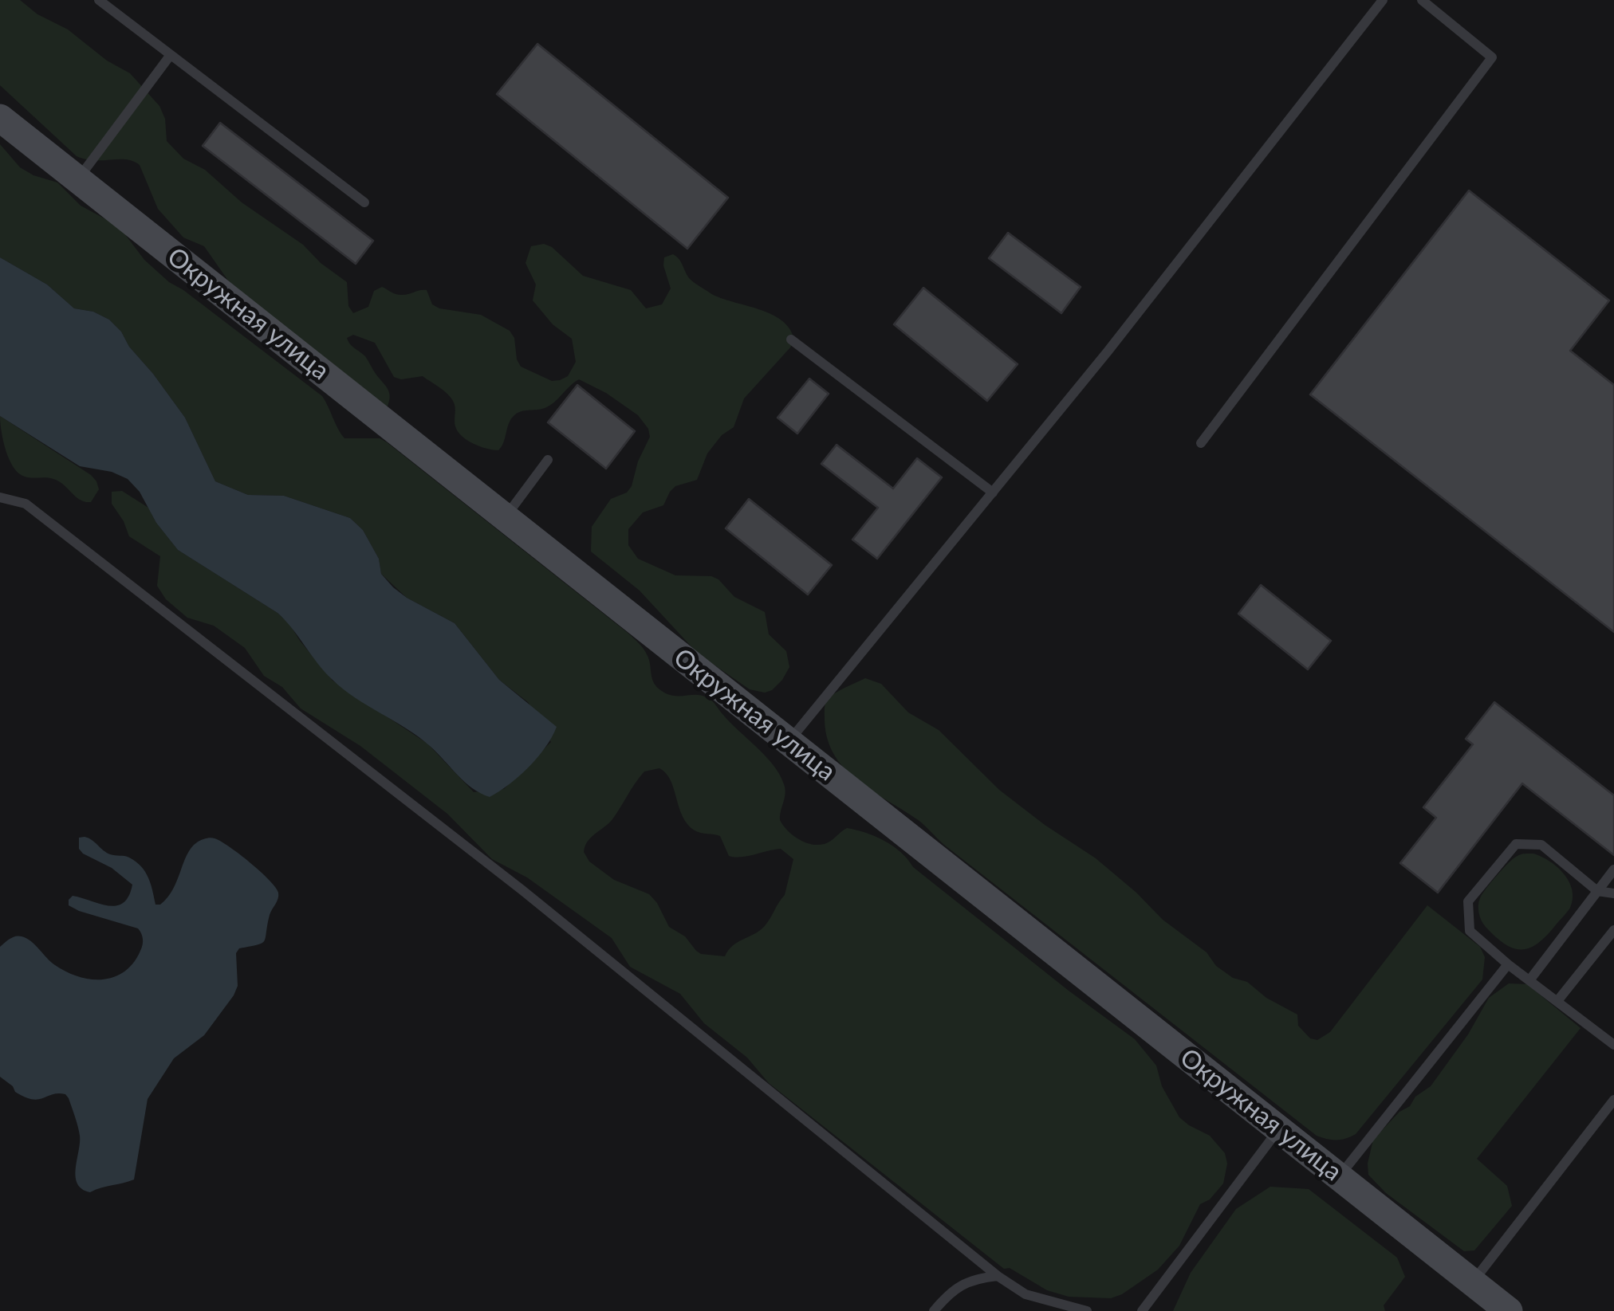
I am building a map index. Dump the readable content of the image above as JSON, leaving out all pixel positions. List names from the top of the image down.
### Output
{
  "streets": {
    "main road": ["Окружная улица"]
  }
}
